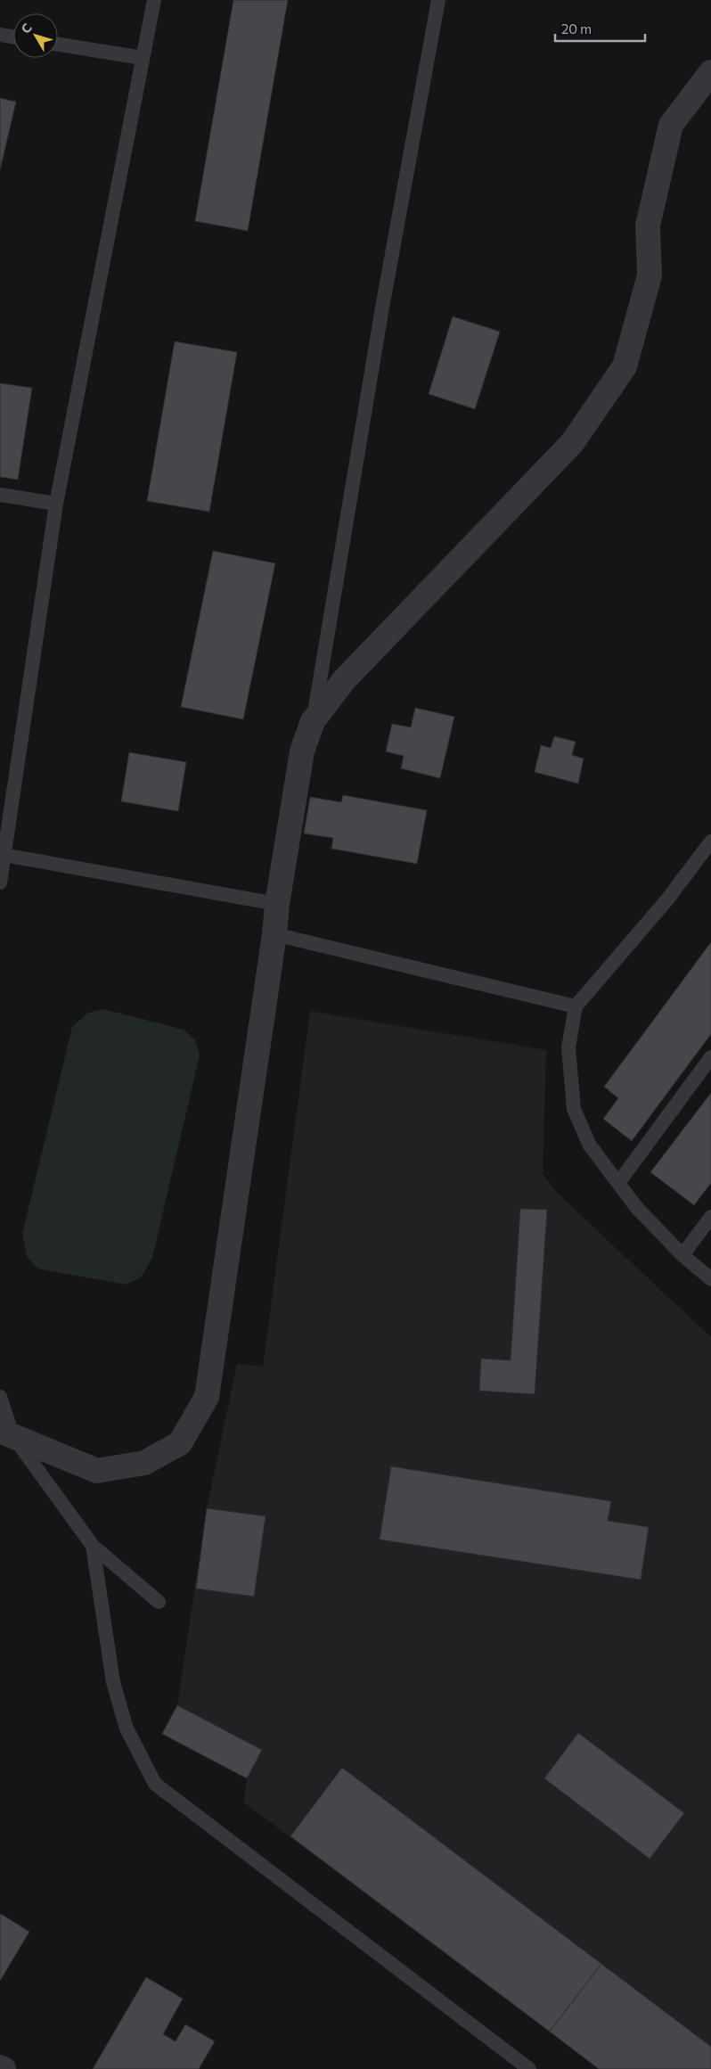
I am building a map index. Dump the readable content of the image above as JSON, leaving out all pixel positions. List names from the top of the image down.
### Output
{
  "scale_bar": "20 m",
  "north": "top left"
}
